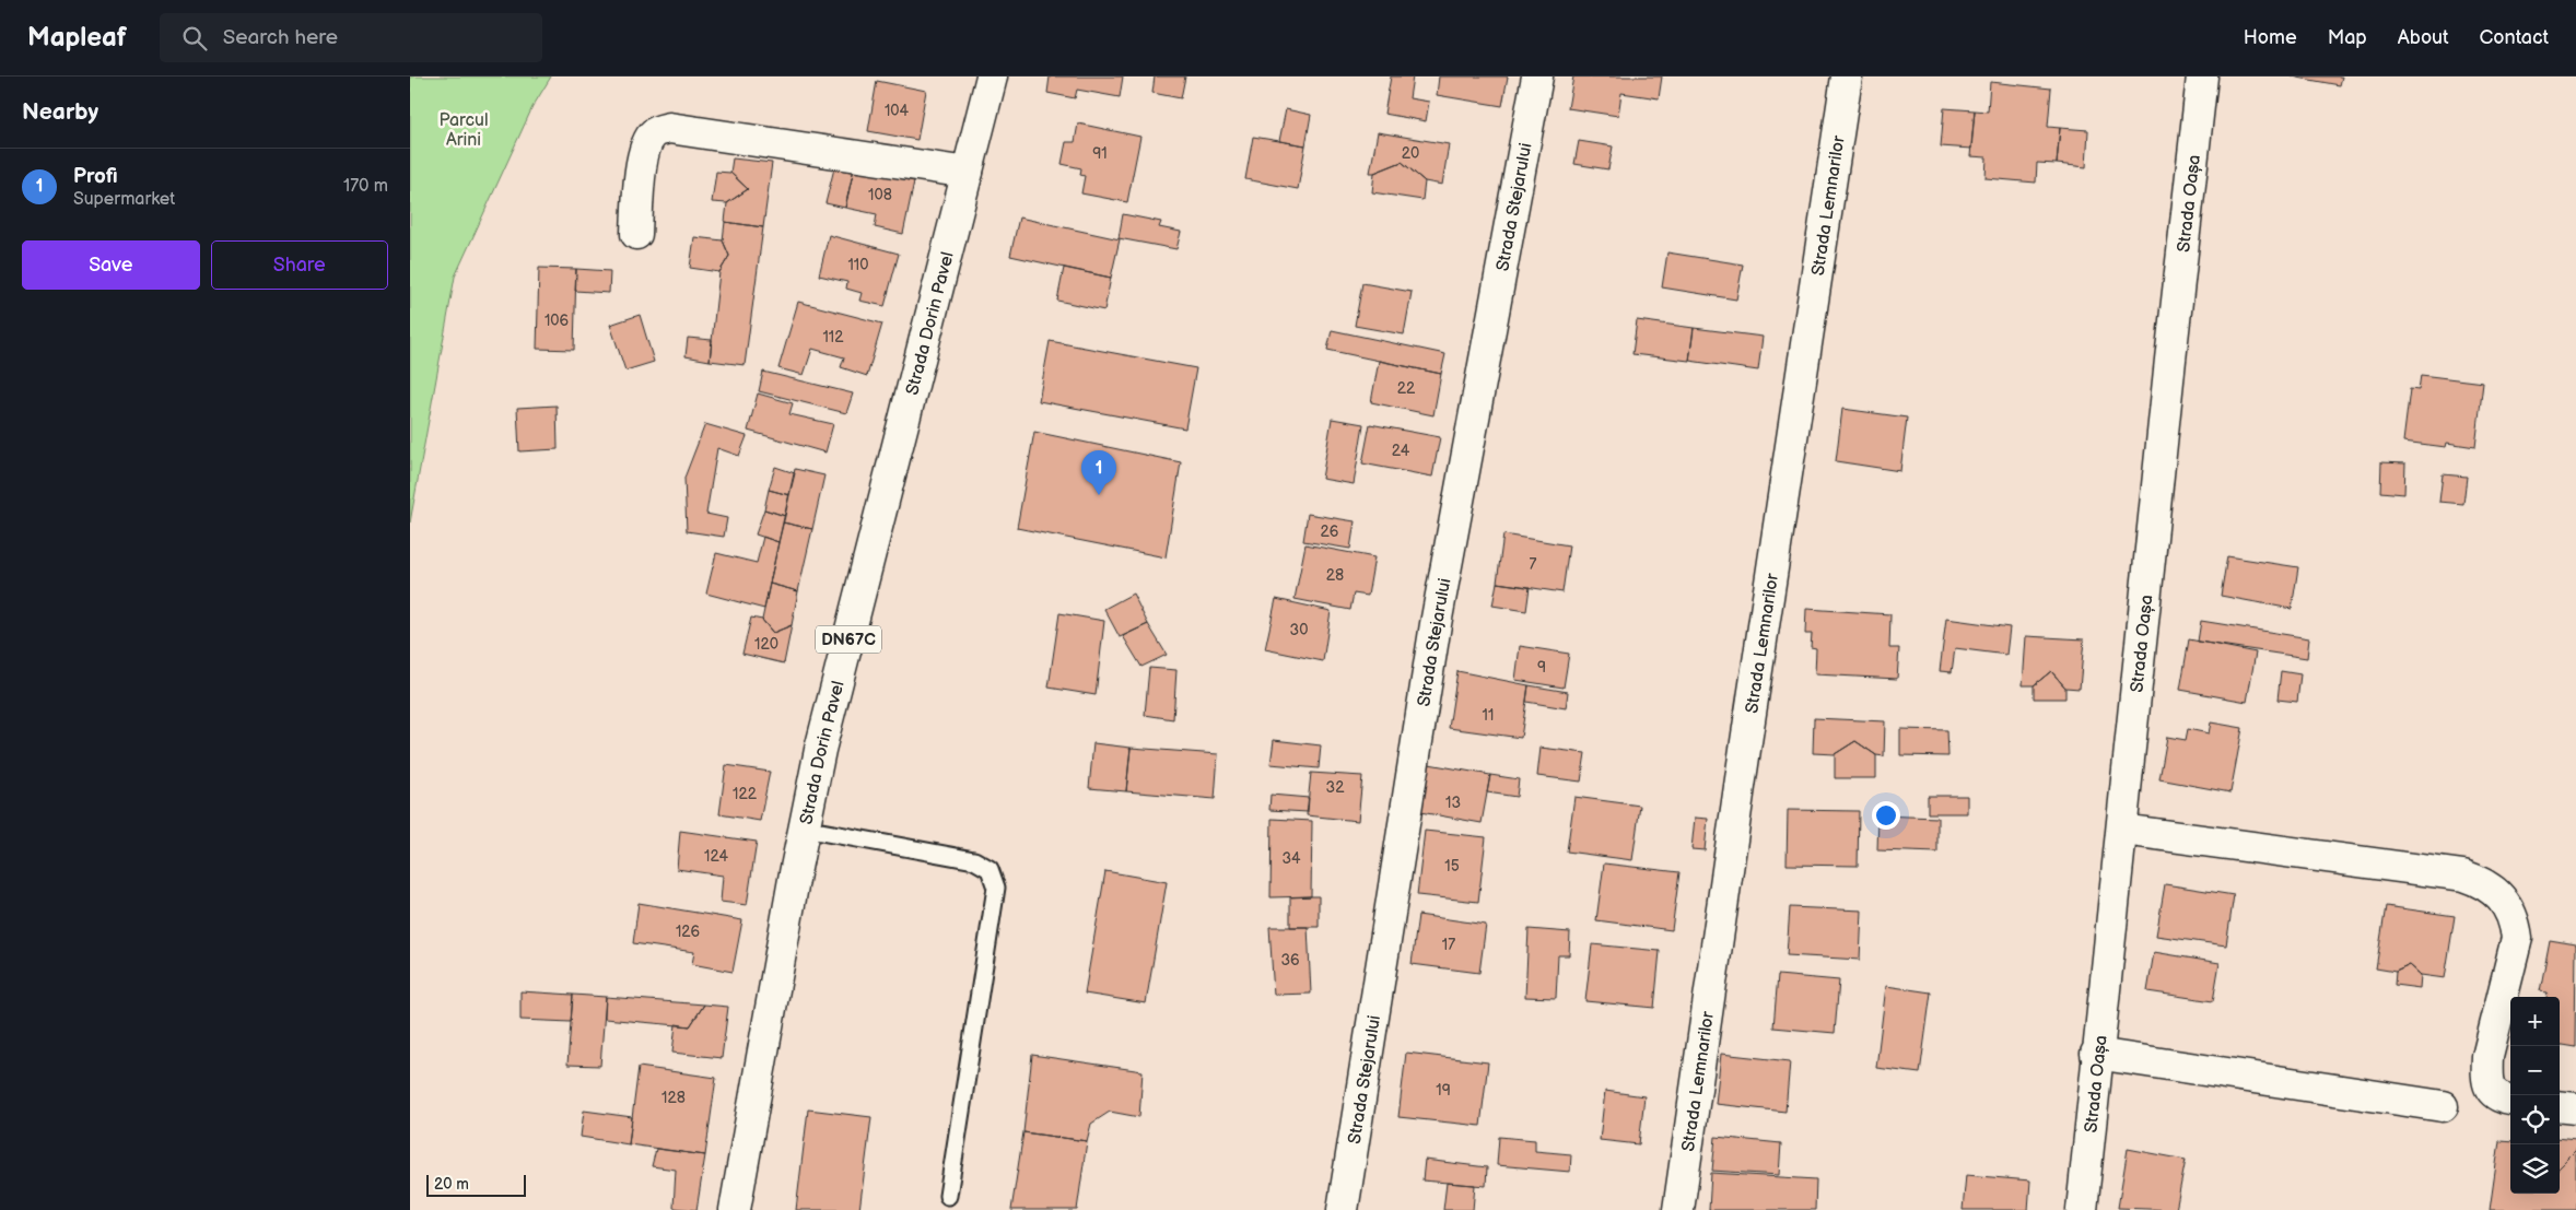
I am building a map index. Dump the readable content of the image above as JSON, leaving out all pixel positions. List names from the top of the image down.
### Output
{
  "streets": {
    "street": [
      "Strada Oașa",
      "Strada Lemnarilor",
      "Strada Stejarului",
      "Strada Dorin Pavel",
      "DN67C"
    ]
  },
  "parks": ["Parcul Arini"],
  "house_numbers": [
    "104",
    "91",
    "20",
    "108",
    "110",
    "106",
    "112",
    "22",
    "24",
    "26",
    "7",
    "28",
    "30",
    "120",
    "9",
    "11",
    "32",
    "122",
    "13",
    "124",
    "34",
    "15",
    "126",
    "17",
    "36",
    "19",
    "128"
  ],
  "scale_bar": "20 m",
  "page": {
    "header": "Mapleaf",
    "search": "Search here",
    "nav": [
      "Home",
      "Map",
      "About",
      "Contact"
    ],
    "heading": "Nearby",
    "list": [
      {
        "mark": "1",
        "name": "Profi",
        "note": "Supermarket",
        "value": "170 m"
      }
    ],
    "buttons": ["Save", "Share"],
    "pins": "1",
    "map_buttons": ["+", "−"],
    "scale": "20 m"
  }
}
